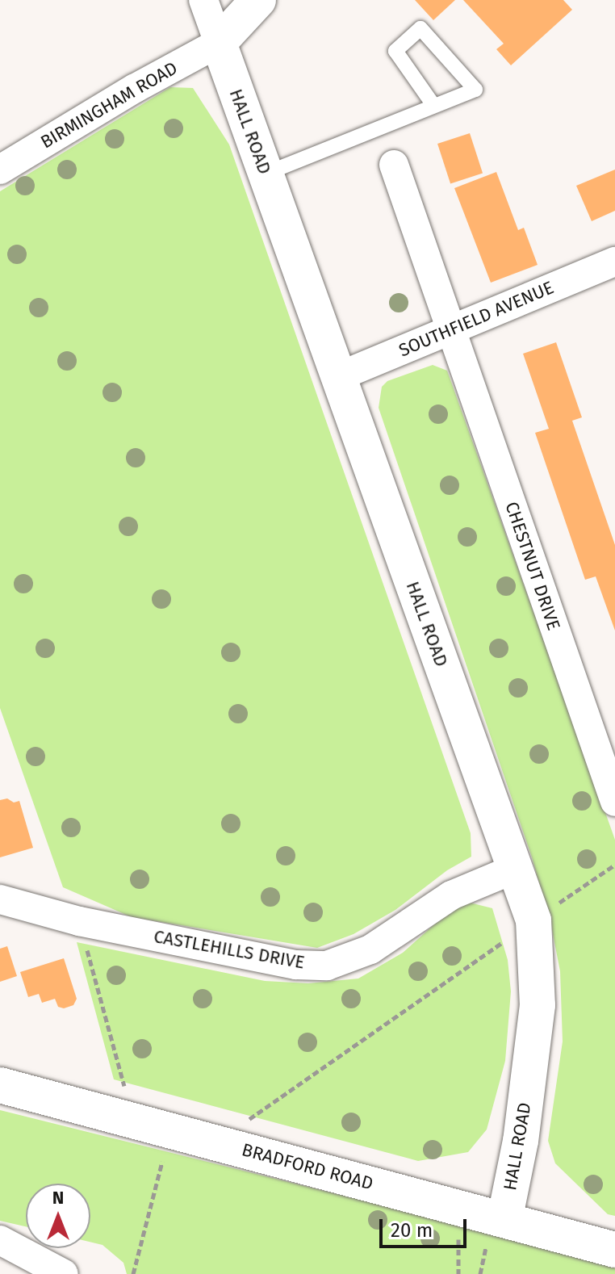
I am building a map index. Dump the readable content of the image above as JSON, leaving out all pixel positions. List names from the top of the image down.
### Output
{
  "streets": {
    "main road": ["HALL ROAD", "BRADFORD ROAD"],
    "street": [
      "BIRMINGHAM ROAD",
      "SOUTHFIELD AVENUE",
      "CHESTNUT DRIVE",
      "CASTLEHILLS DRIVE"
    ]
  },
  "crossings": [
    ["BIRMINGHAM ROAD", "HALL ROAD"],
    ["HALL ROAD", "SOUTHFIELD AVENUE"],
    ["HALL ROAD", "CASTLEHILLS DRIVE"],
    ["HALL ROAD", "BRADFORD ROAD"],
    ["SOUTHFIELD AVENUE", "CHESTNUT DRIVE"]
  ],
  "scale_bar": "20 m",
  "north": "top"
}
